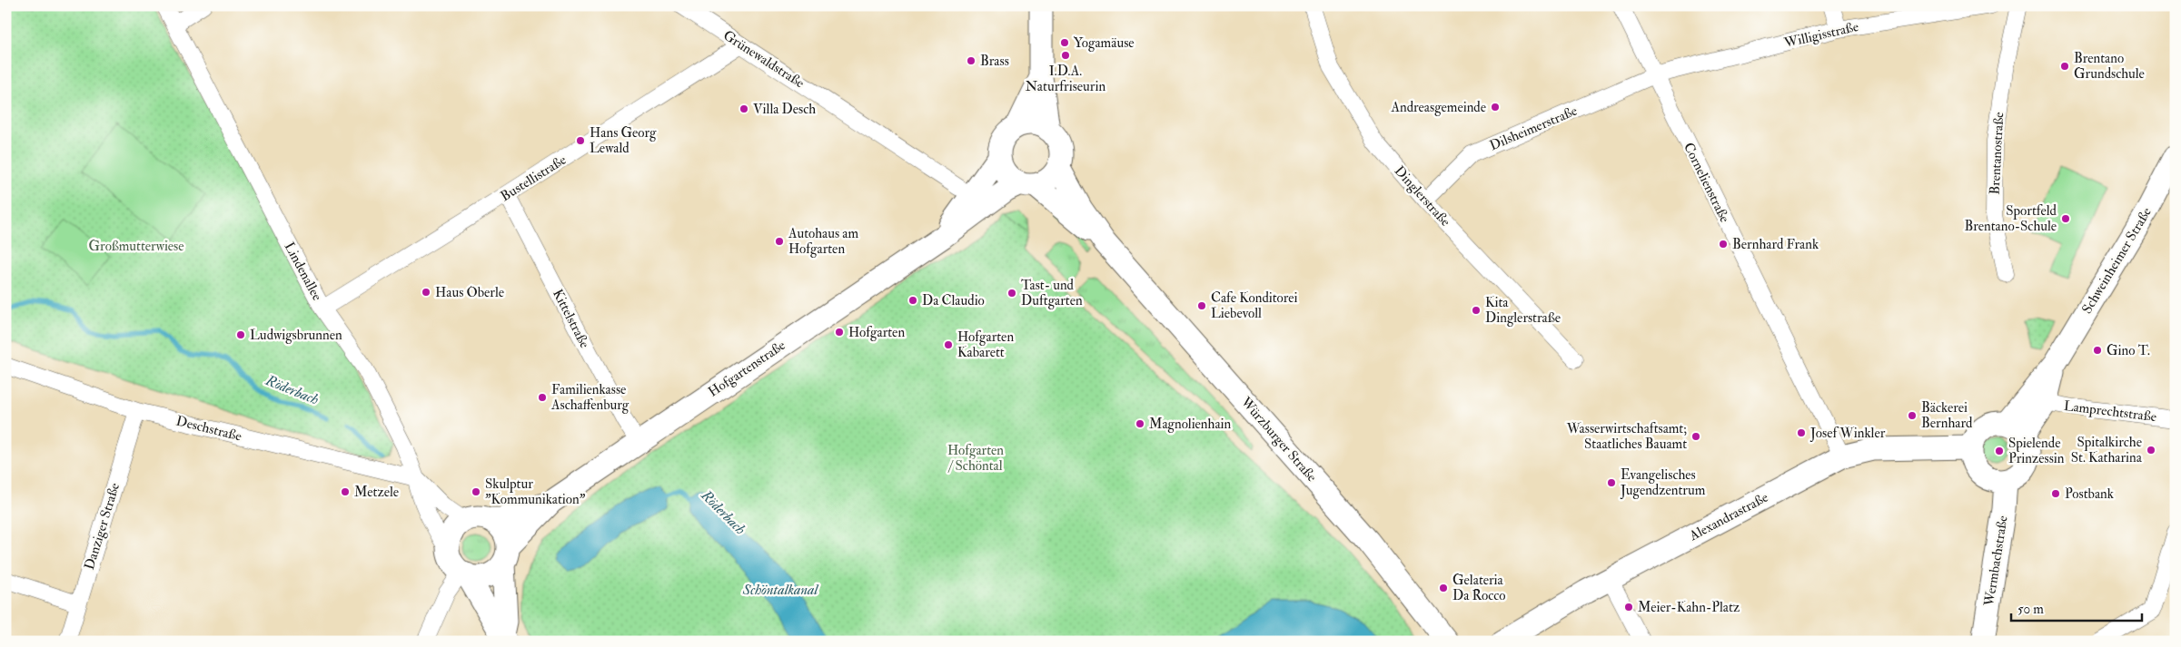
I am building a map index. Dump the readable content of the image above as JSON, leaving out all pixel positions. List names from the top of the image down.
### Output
{
  "streets": {
    "street": [
      "Willigisstraße",
      "Grünewaldstraße",
      "Dilsheimerstraße",
      "Brentanostraße",
      "Bustellistraße",
      "Cornelienstraße",
      "Dinglerstraße",
      "Schweinheimer Straße",
      "Lindenallee",
      "Kittelstraße",
      "Hofgartenstraße",
      "Lamprechtstraße",
      "Deschstraße",
      "Würzburger Straße",
      "Alexandrastraße",
      "Danziger Straße",
      "Wermbachstraße"
    ]
  },
  "crossings": [
    ["Willigisstraße", "Dilsheimerstraße"],
    ["Willigisstraße", "Cornelienstraße"],
    ["Grünewaldstraße", "Bustellistraße"],
    ["Dilsheimerstraße", "Cornelienstraße"],
    ["Dilsheimerstraße", "Dinglerstraße"],
    ["Bustellistraße", "Lindenallee"],
    ["Bustellistraße", "Kittelstraße"],
    ["Cornelienstraße", "Alexandrastraße"],
    ["Schweinheimer Straße", "Lamprechtstraße"],
    ["Schweinheimer Straße", "Alexandrastraße"],
    ["Schweinheimer Straße", "Wermbachstraße"],
    ["Lindenallee", "Hofgartenstraße"],
    ["Lindenallee", "Deschstraße"],
    ["Kittelstraße", "Hofgartenstraße"],
    ["Hofgartenstraße", "Würzburger Straße"],
    ["Deschstraße", "Danziger Straße"],
    ["Alexandrastraße", "Wermbachstraße"]
  ],
  "water": ["Röderbach", "Schöntalkanal"],
  "parks": ["Großmutterwiese", "Hofgarten / Schöntal"],
  "places": [
    "Yogamäuse",
    "I.D.A. Naturfriseurin",
    "Brass",
    "Brentano Grundschule",
    "Andreasgemeinde",
    "Villa Desch",
    "Hans Georg Lewald",
    "Sportfeld Brentano-Schule",
    "Autohaus am Hofgarten",
    "Bernhard Frank",
    "Haus Oberle",
    "Tast- und Duftgarten",
    "Da Claudio",
    "Cafe Konditorei Liebevoll",
    "Kita Dinglerstraße",
    "Hofgarten",
    "Ludwigsbrunnen",
    "Hofgarten Kabarett",
    "Gino T.",
    "Familienkasse Aschaffenburg",
    "Bäckerei Bernhard",
    "Magnolienhain",
    "Josef Winkler",
    "Wasserwirtschaftsamt; Staatliches Bauamt",
    "Spitalkirche St. Katharina",
    "Spielende Prinzessin",
    "Evangelisches Jugendzentrum",
    "Metzele",
    "Skulptur \"Kommunikation\"",
    "Postbank",
    "Gelateria Da Rocco",
    "Meier-Kahn-Platz"
  ],
  "scale_bar": "50 m"
}
